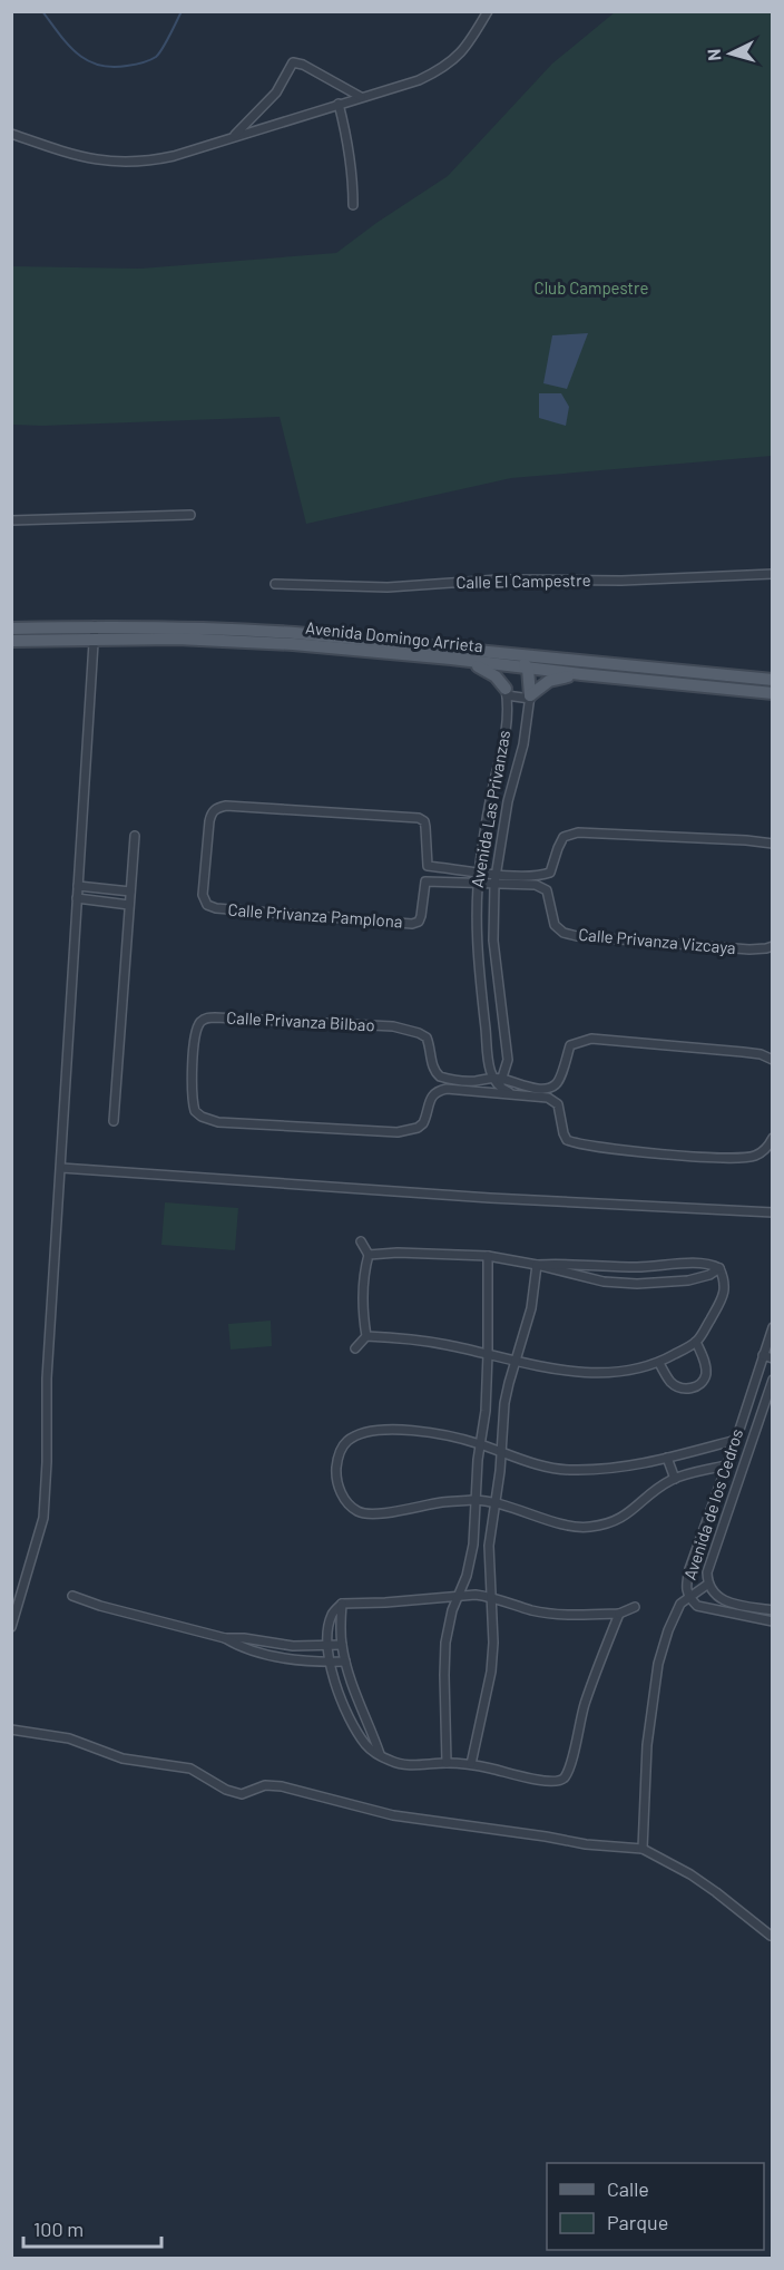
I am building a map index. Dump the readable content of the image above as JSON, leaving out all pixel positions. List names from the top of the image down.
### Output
{
  "streets": {
    "main road": ["Avenida Domingo Arrieta"],
    "street": [
      "Calle El Campestre",
      "Avenida Las Privanzas",
      "Calle Privanza Pamplona",
      "Calle Privanza Vizcaya",
      "Calle Privanza Bilbao",
      "Avenida de los Cedros"
    ]
  },
  "crossings": [
    ["Avenida Las Privanzas", "Calle Privanza Pamplona"],
    ["Avenida Las Privanzas", "Calle Privanza Vizcaya"],
    ["Avenida Las Privanzas", "Calle Privanza Bilbao"],
    ["Calle Privanza Pamplona", "Calle Privanza Vizcaya"]
  ],
  "parks": ["Club Campestre"],
  "legend": ["Calle", "Parque"],
  "scale_bar": "100 m",
  "north": "left"
}
